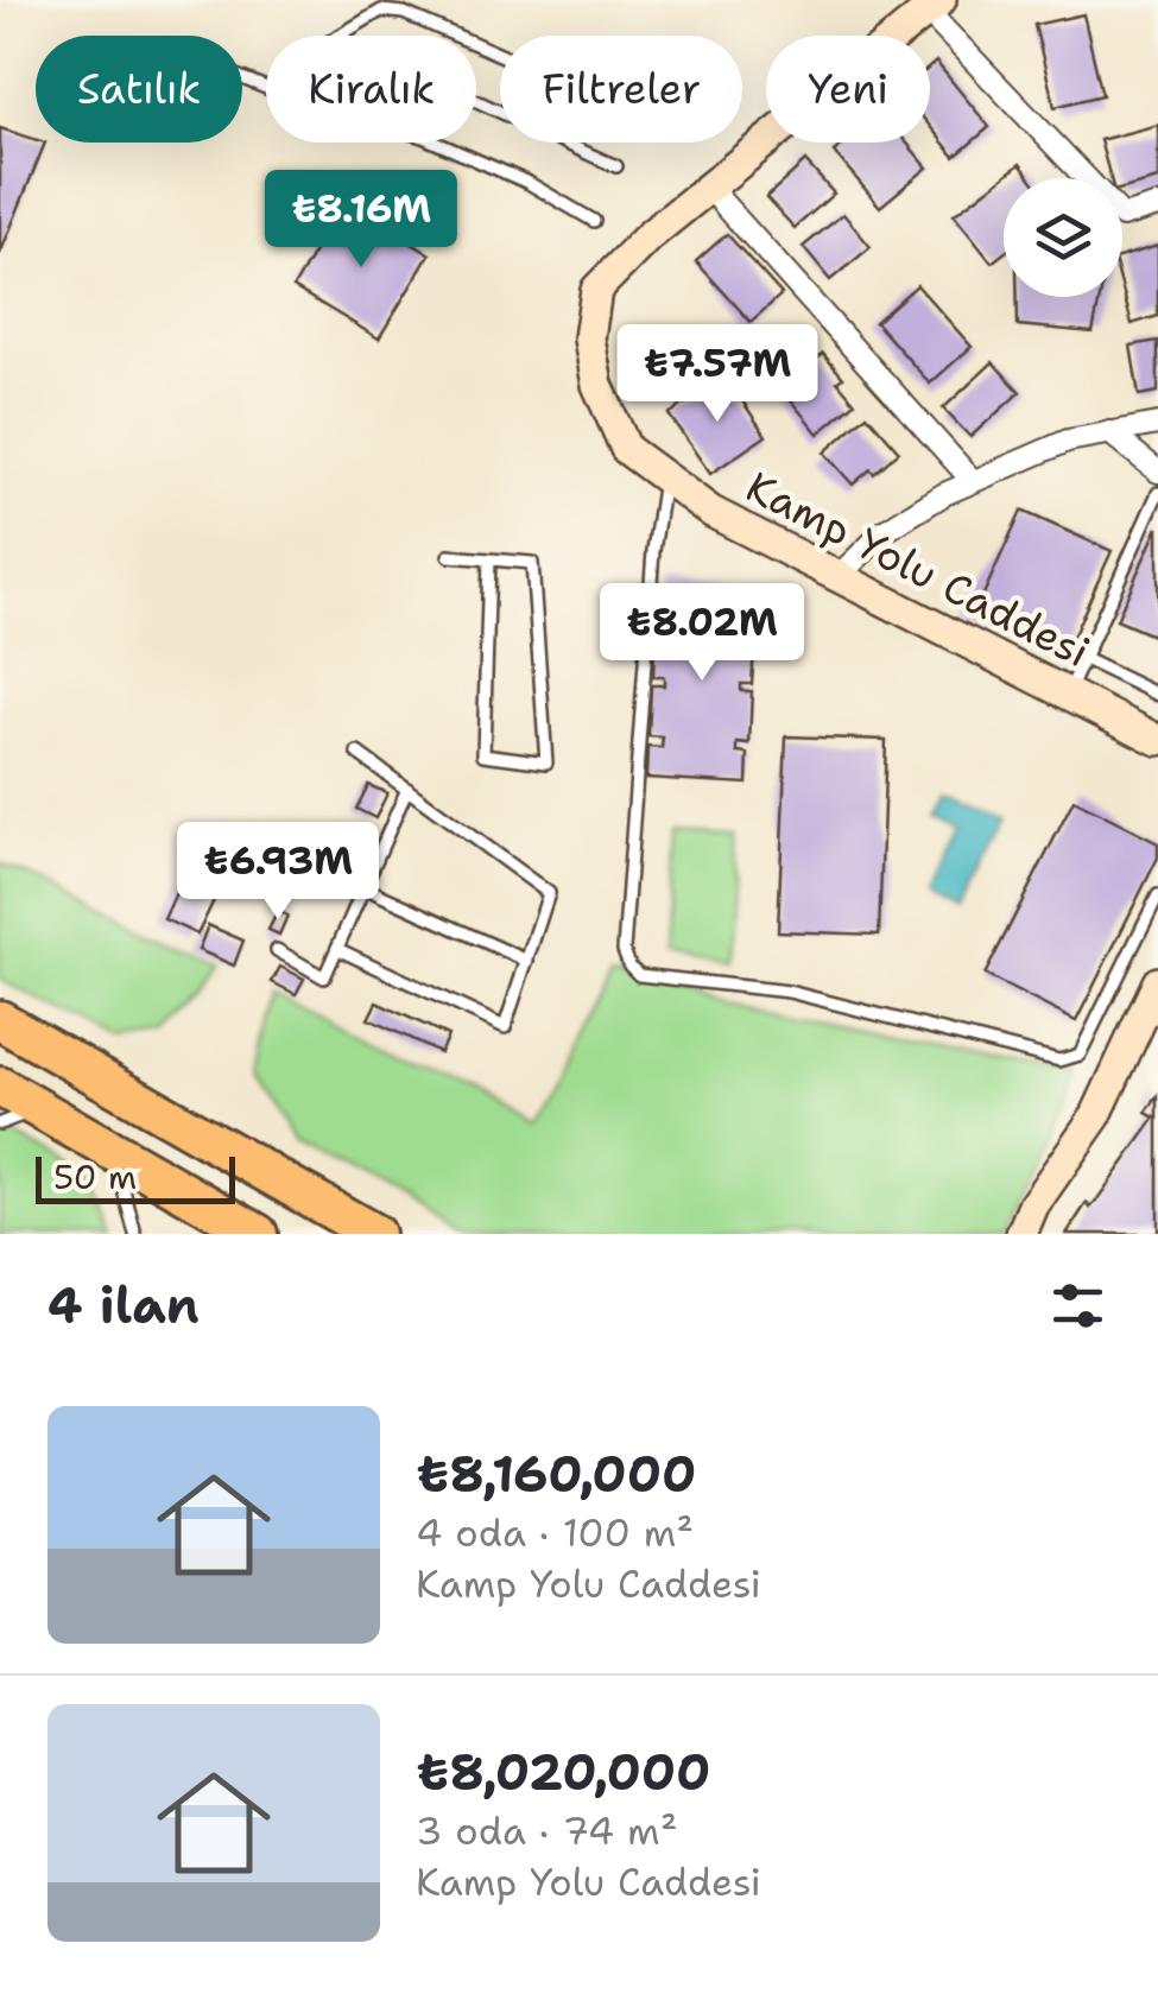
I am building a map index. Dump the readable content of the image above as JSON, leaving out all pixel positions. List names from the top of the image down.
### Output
{
  "streets": {
    "street": ["Kamp Yolu Caddesi"]
  },
  "scale_bar": "50 m",
  "page": {
    "chip": [
      "Satılık",
      "Kiralık",
      "Filtreler",
      "Yeni"
    ],
    "price": [
      "₺8.16M",
      "₺7.57M",
      "₺8.02M",
      "₺6.93M"
    ],
    "scale": "50 m",
    "heading": "4 ilan",
    "list": [
      {
        "name": "₺8,160,000",
        "note": "4 oda · 100 m² · Kamp Yolu Caddesi"
      },
      {
        "name": "₺8,020,000",
        "note": "3 oda · 74 m² · Kamp Yolu Caddesi"
      }
    ]
  }
}
